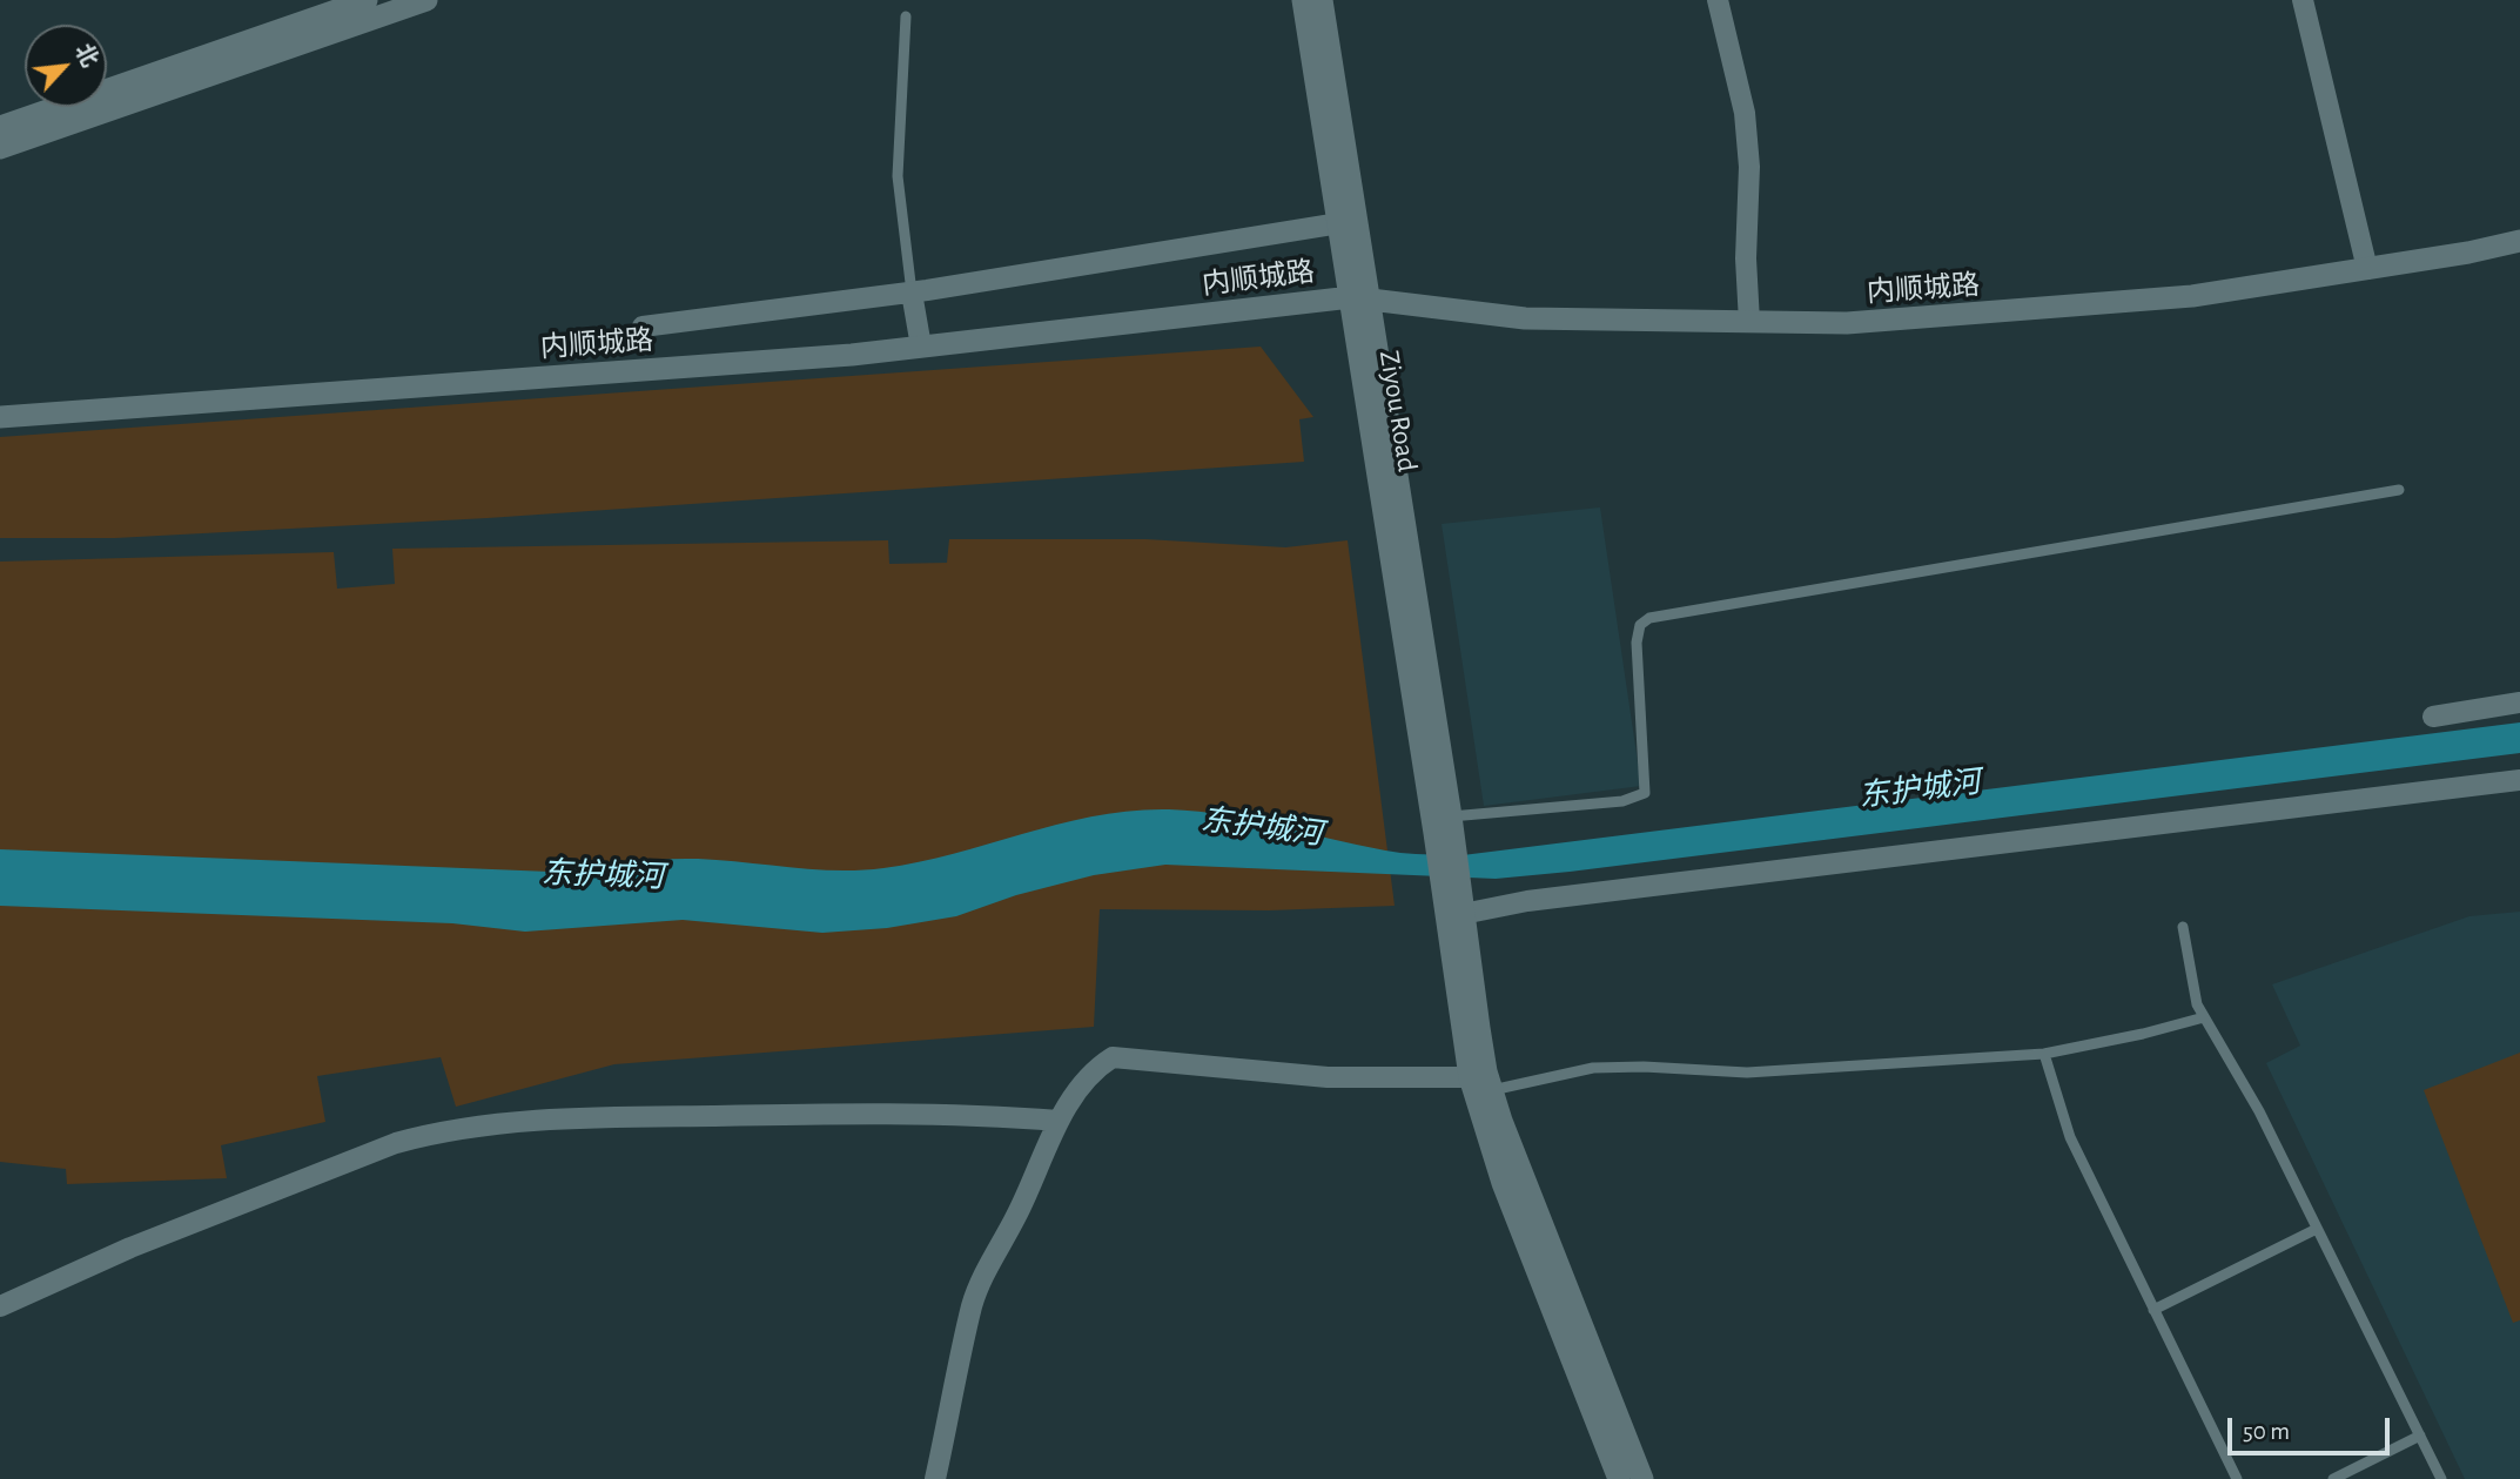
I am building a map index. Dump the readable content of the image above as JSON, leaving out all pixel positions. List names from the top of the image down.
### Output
{
  "streets": {
    "street": ["内顺城路", "Ziyou Road"]
  },
  "crossings": [
    ["内顺城路", "Ziyou Road"]
  ],
  "water": ["东护城河"],
  "scale_bar": "50 m",
  "north": "top right"
}
